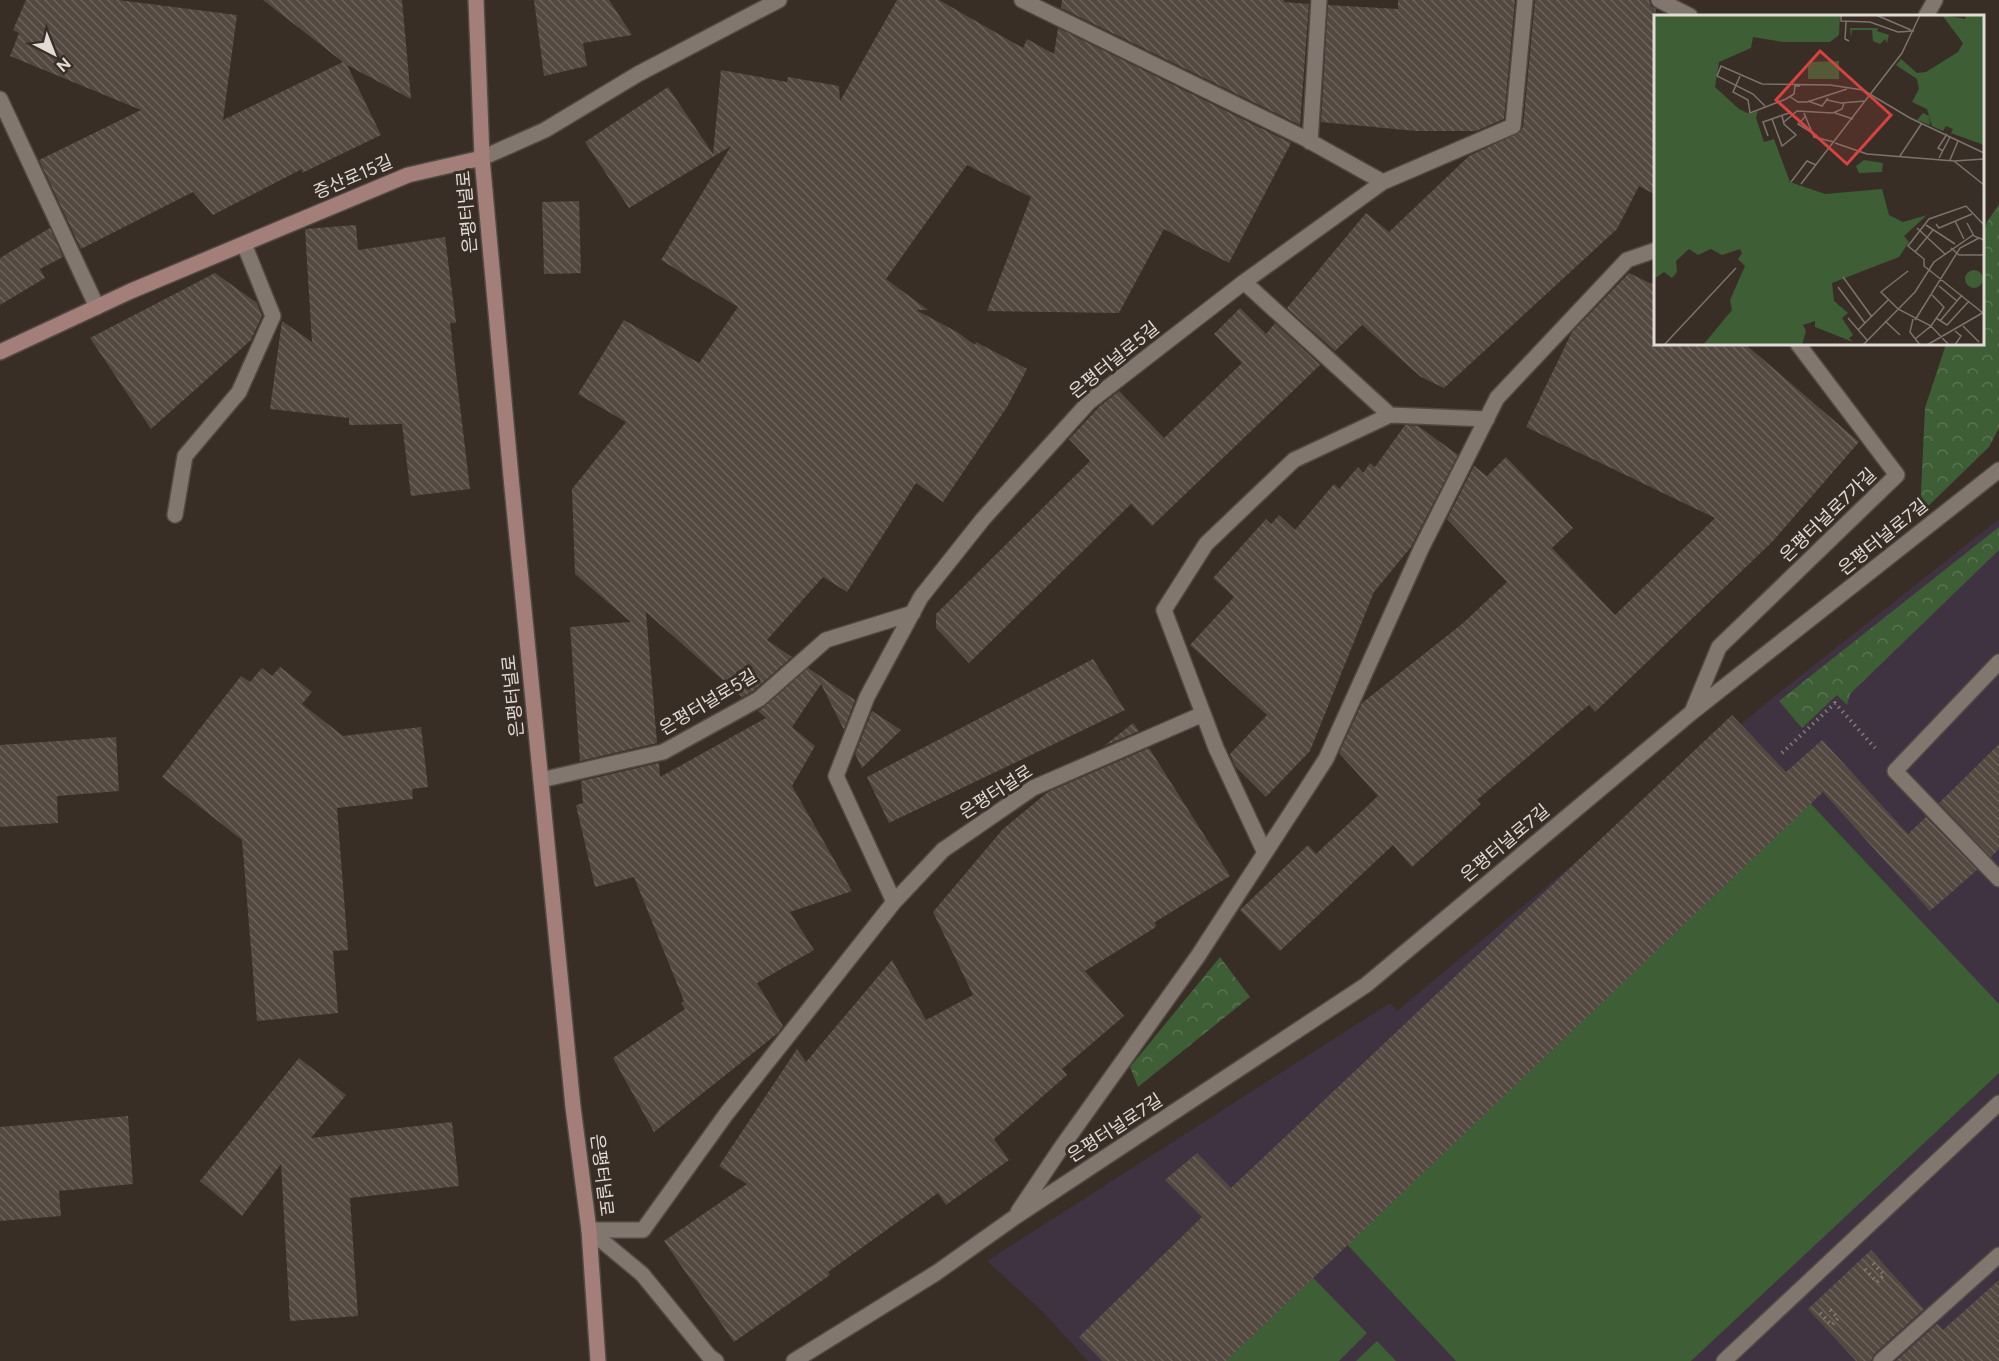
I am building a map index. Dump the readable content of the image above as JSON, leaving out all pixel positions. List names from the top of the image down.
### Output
{
  "streets": {
    "main road": ["증산로15길", "은평터널로"],
    "street": ["은평터널로5길", "은평터널로7가길", "은평터널로7길"]
  },
  "crossings": [
    ["증산로15길", "은평터널로"],
    ["은평터널로", "은평터널로5길"],
    ["은평터널로7가길", "은평터널로7길"]
  ],
  "north": "bottom right"
}
